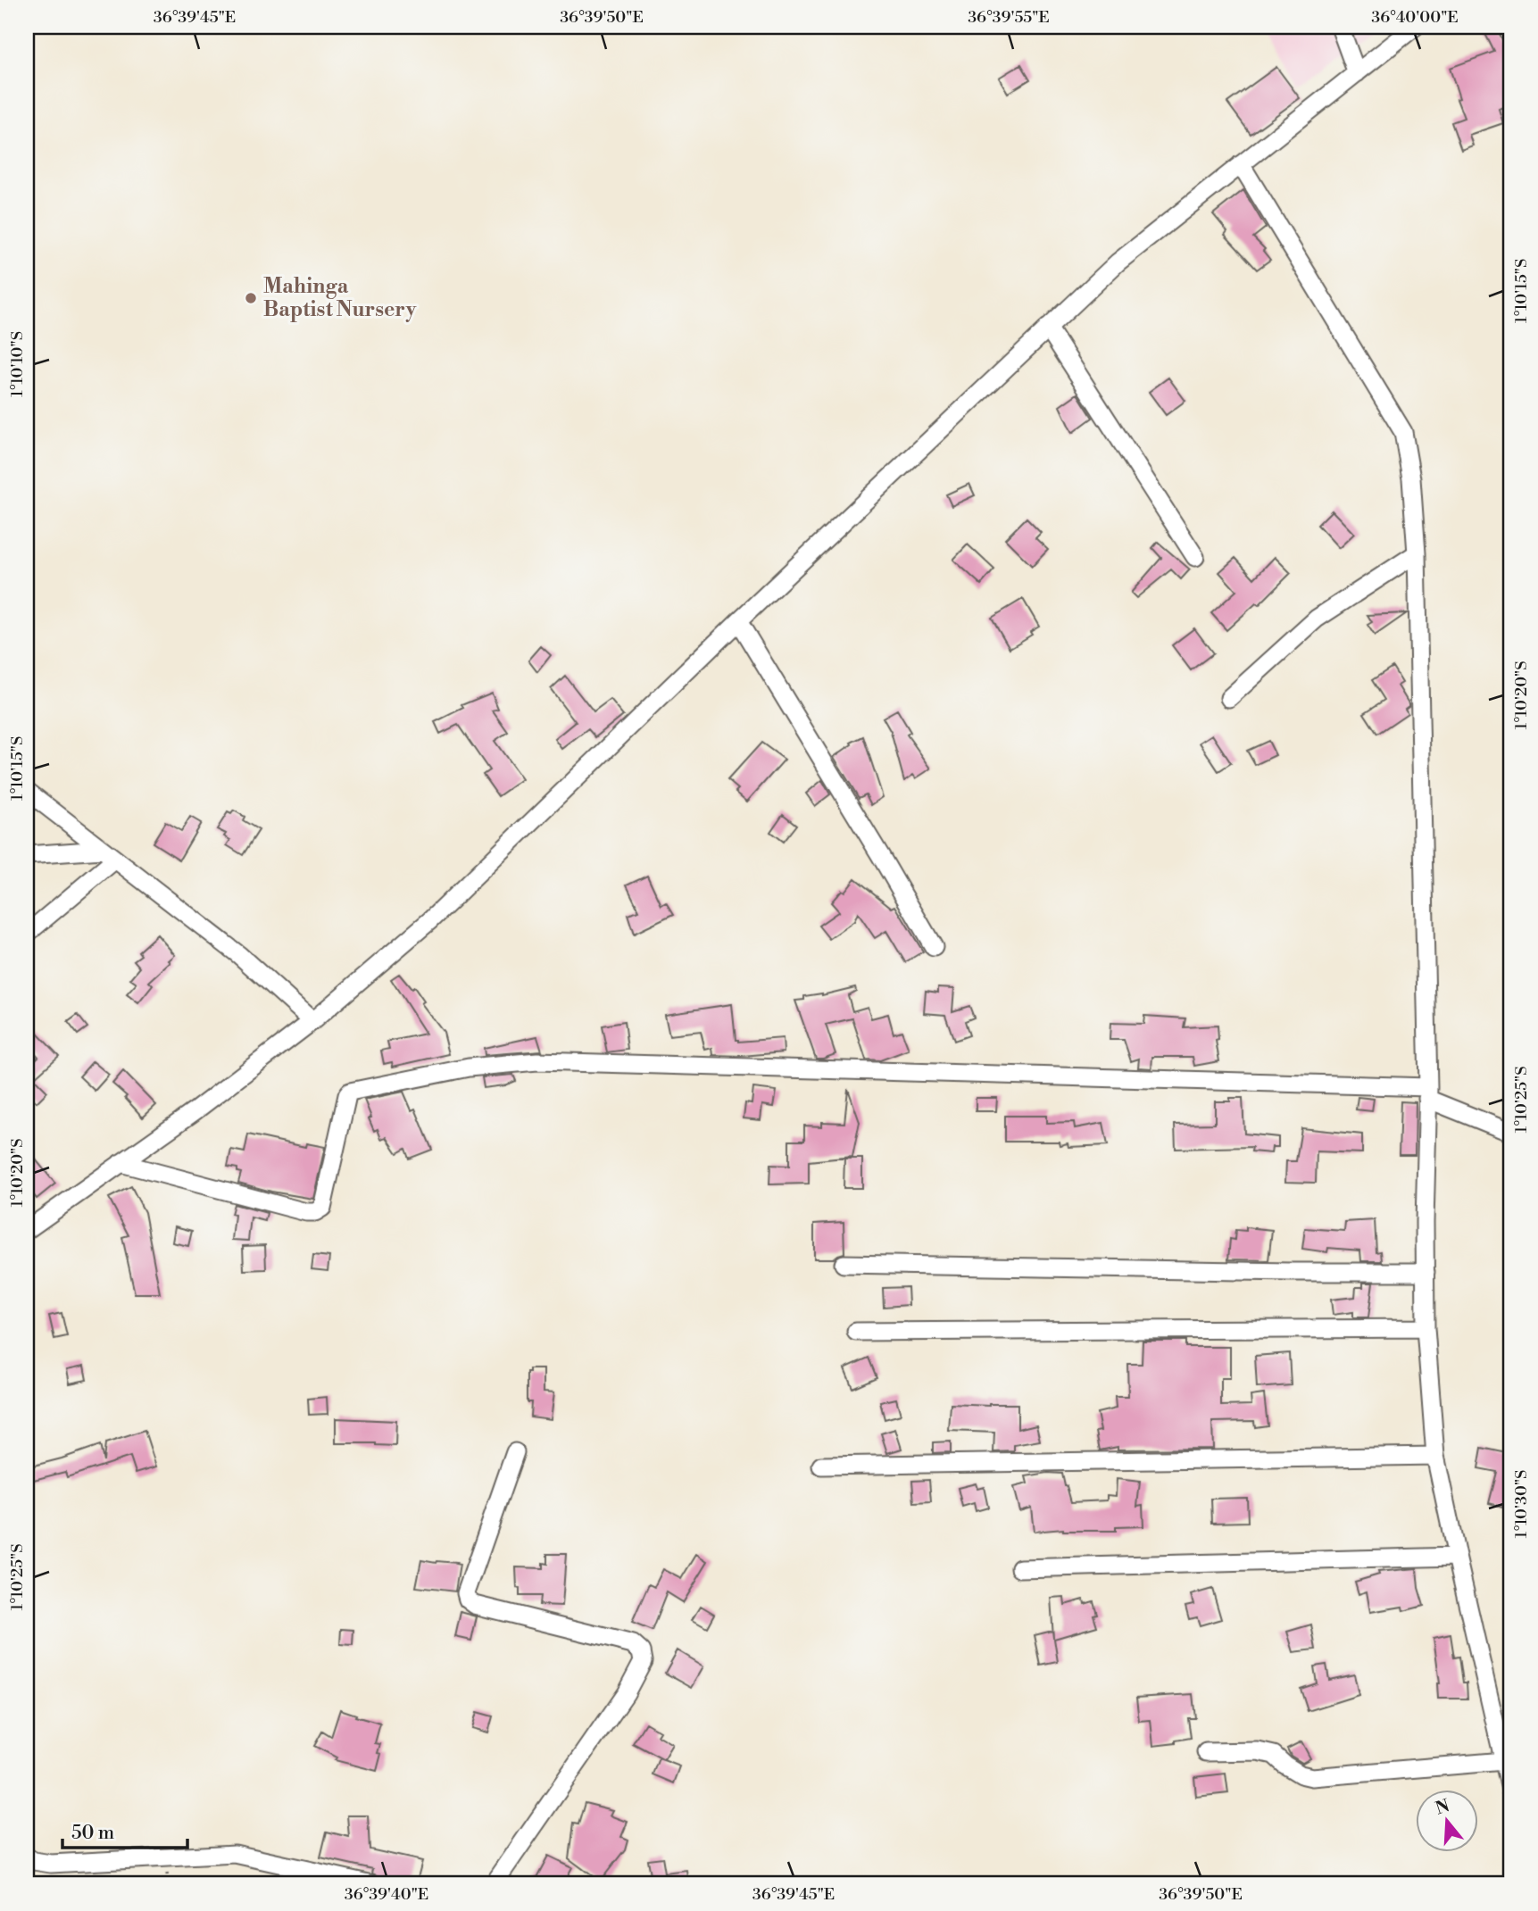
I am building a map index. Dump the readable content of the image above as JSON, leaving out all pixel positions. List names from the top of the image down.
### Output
{
  "places": ["Mahinga Baptist Nursery"],
  "scale_bar": "50 m",
  "north": "top",
  "coordinates": [
    "36°39'45\"E",
    "36°39'50\"E",
    "36°39'55\"E",
    "36°40'00\"E",
    "1°10'15\"S",
    "1°10'10\"S",
    "1°10'20\"S",
    "1°10'25\"S",
    "1°10'30\"S",
    "36°39'40\"E"
  ]
}
